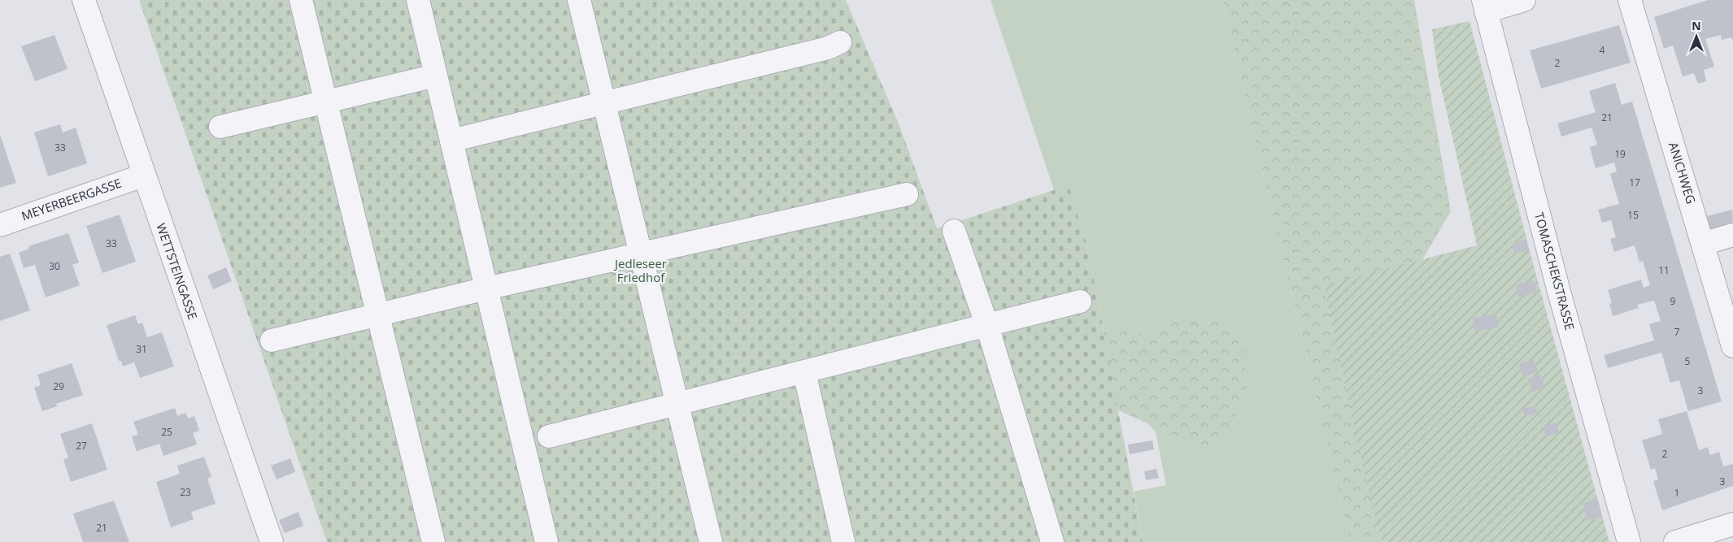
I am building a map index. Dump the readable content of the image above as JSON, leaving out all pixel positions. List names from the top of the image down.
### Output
{
  "streets": {
    "street": [
      "ANICHWEG",
      "MEYERBEERGASSE",
      "WETTSTEINGASSE",
      "TOMASCHEKSTRASSE"
    ]
  },
  "crossings": [
    ["MEYERBEERGASSE", "WETTSTEINGASSE"]
  ],
  "parks": ["Jedleseer Friedhof"],
  "house_numbers": [
    "4",
    "2",
    "21",
    "33",
    "19",
    "17",
    "15",
    "33",
    "30",
    "11",
    "9",
    "7",
    "31",
    "5",
    "29",
    "3",
    "25",
    "27",
    "2",
    "3",
    "23",
    "1",
    "21"
  ],
  "north": "top"
}
